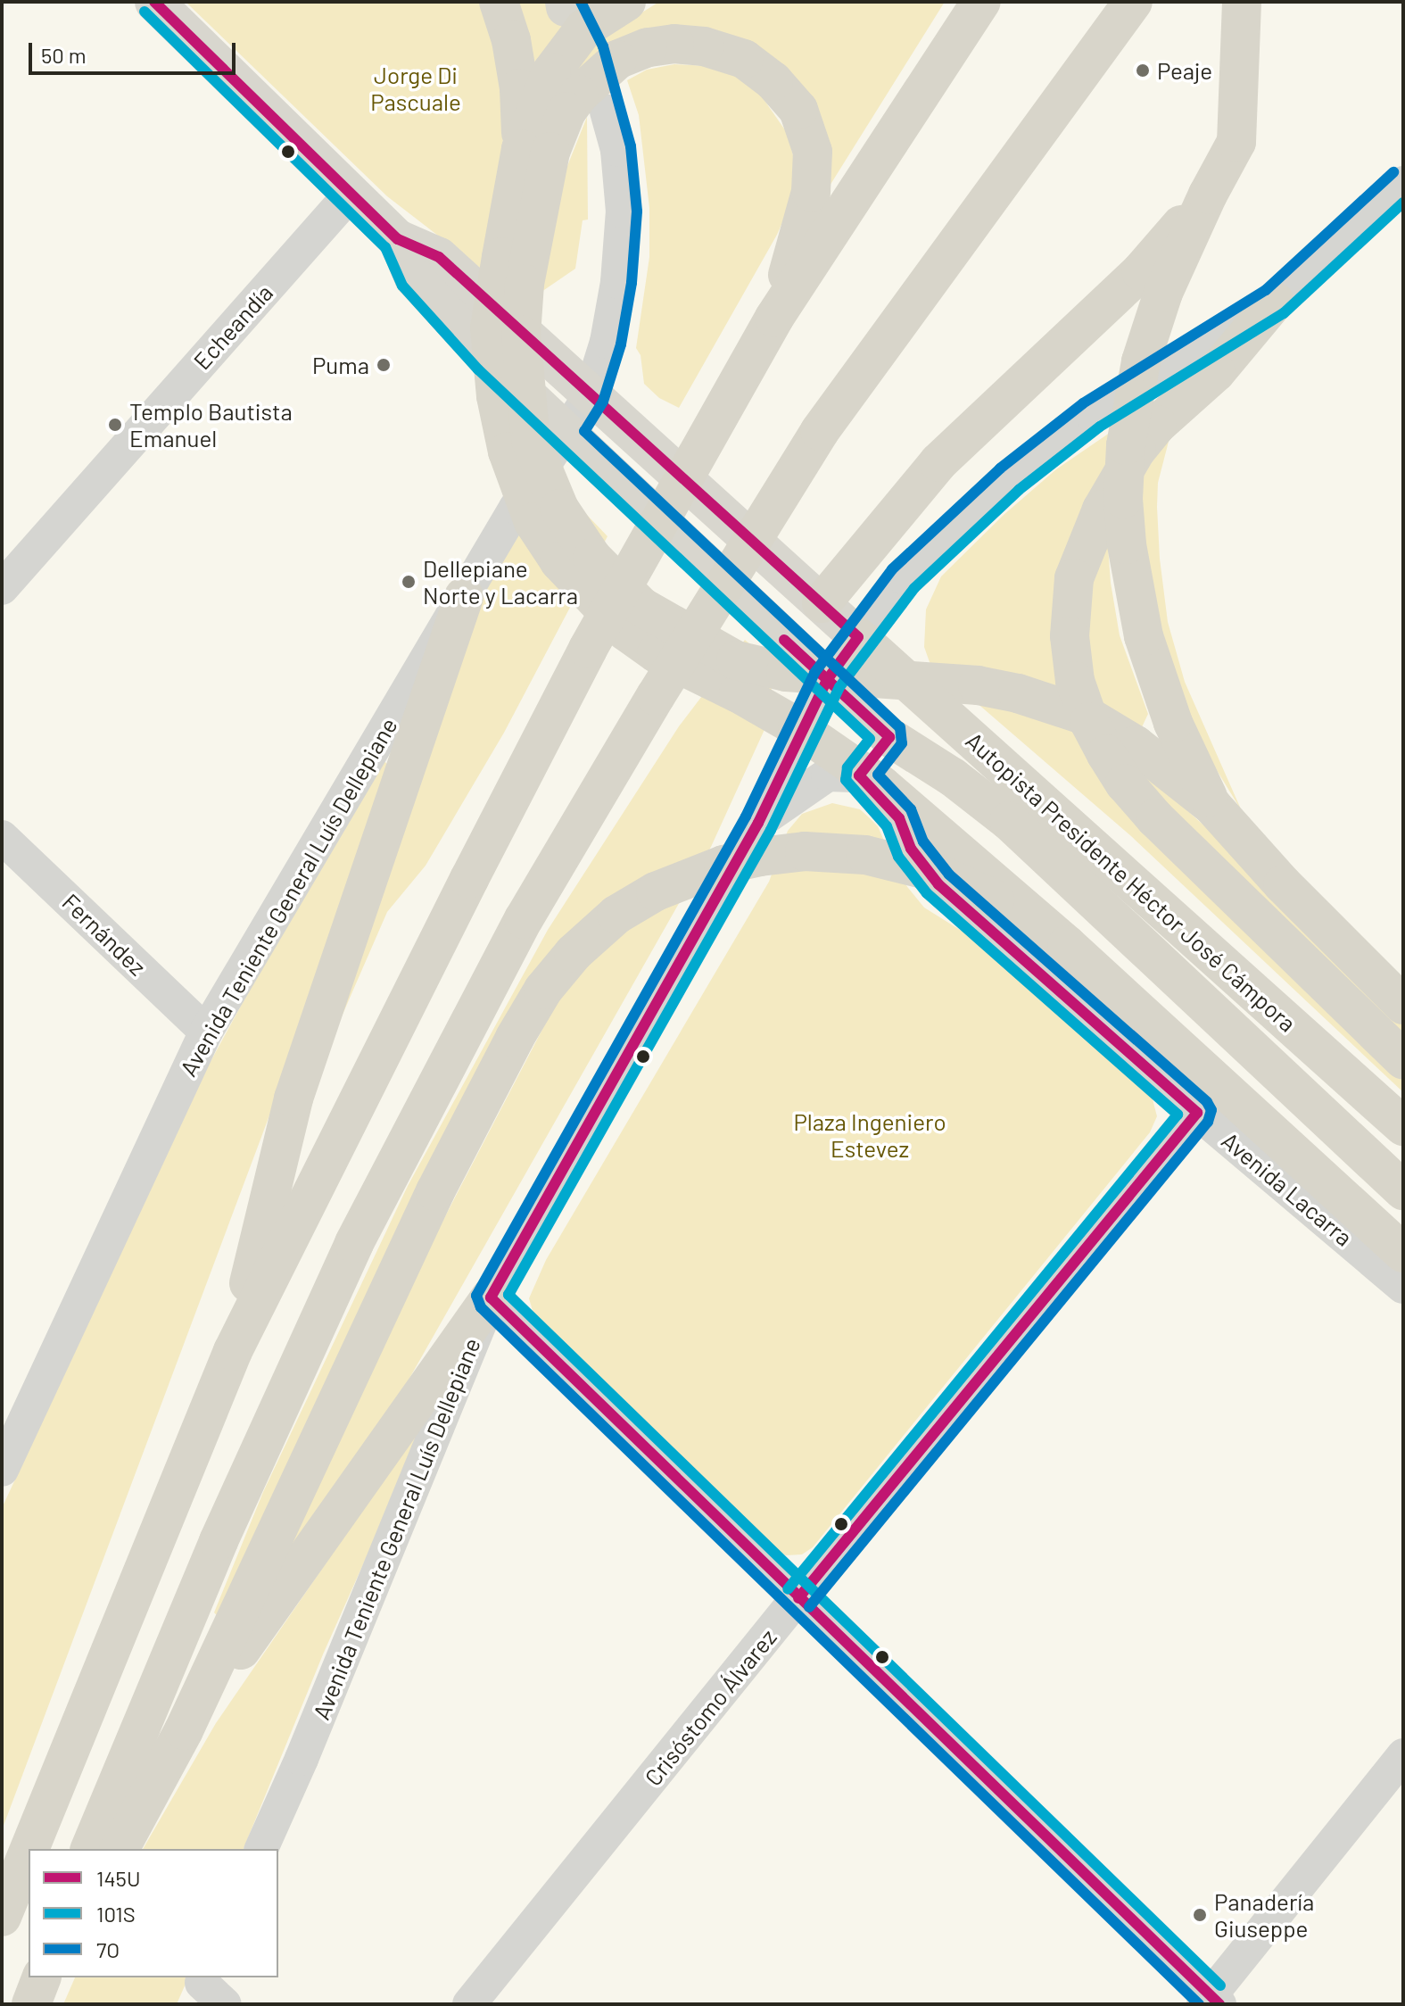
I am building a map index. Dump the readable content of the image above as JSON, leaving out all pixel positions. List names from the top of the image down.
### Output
{
  "streets": {
    "highway": ["Autopista Presidente Héctor José Cámpora"],
    "street": [
      "Echeandía",
      "Avenida Teniente General Luís Dellepiane",
      "Fernández",
      "Avenida Lacarra",
      "Crisóstomo Álvarez"
    ]
  },
  "crossings": [
    ["Autopista Presidente Héctor José Cámpora", "Avenida Teniente General Luís Dellepiane"],
    ["Avenida Teniente General Luís Dellepiane", "Fernández"],
    ["Avenida Lacarra", "Crisóstomo Álvarez"]
  ],
  "parks": ["Jorge Di Pascuale", "Plaza Ingeniero Estevez"],
  "places": [
    "Peaje",
    "Puma",
    "Templo Bautista Emanuel",
    "Dellepiane Norte y Lacarra",
    "Panadería Giuseppe"
  ],
  "lines": ["transit line 145U", "transit line 7O", "transit line 101S"],
  "legend": ["145U", "101S", "7O"],
  "scale_bar": "50 m"
}
